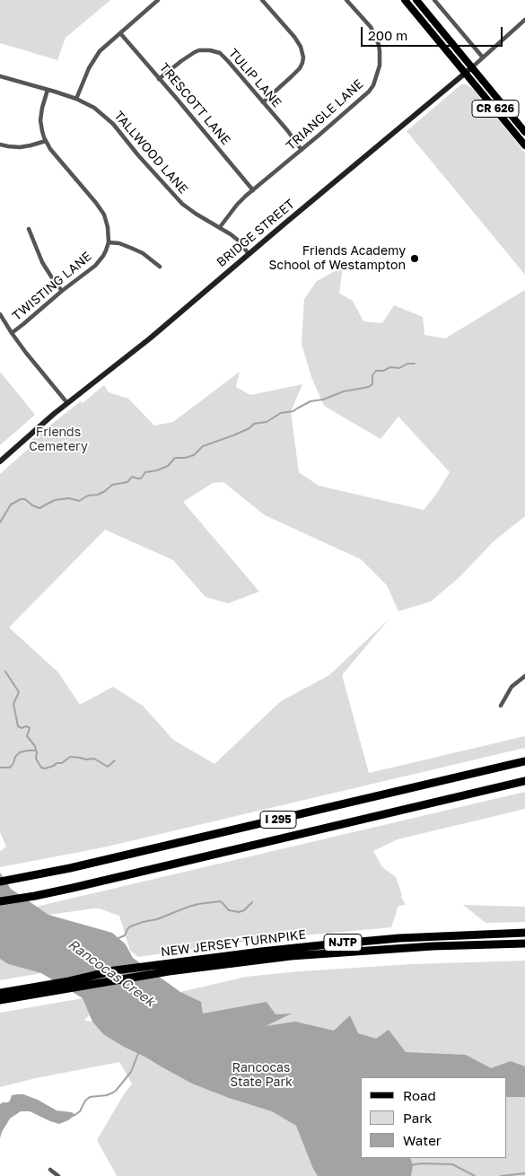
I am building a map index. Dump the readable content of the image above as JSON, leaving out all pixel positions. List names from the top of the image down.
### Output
{
  "streets": {
    "highway": ["I 295", "NJTP", "NEW JERSEY TURNPIKE"],
    "main road": ["CR 626", "BRIDGE STREET"],
    "street": [
      "TULIP LANE",
      "TRESCOTT LANE",
      "TRIANGLE LANE",
      "TALLWOOD LANE",
      "TWISTING LANE"
    ]
  },
  "crossings": [
    ["TULIP LANE", "TRESCOTT LANE"],
    ["TULIP LANE", "TRIANGLE LANE"],
    ["TRESCOTT LANE", "TRIANGLE LANE"],
    ["CR 626", "BRIDGE STREET"],
    ["TRIANGLE LANE", "TALLWOOD LANE"],
    ["TALLWOOD LANE", "BRIDGE STREET"],
    ["TALLWOOD LANE", "TWISTING LANE"]
  ],
  "water": ["Rancocas Creek"],
  "parks": ["Friends Cemetery", "Rancocas State Park"],
  "places": ["Friends Academy School of Westampton"],
  "legend": ["Road", "Park", "Water"],
  "scale_bar": "200 m"
}
